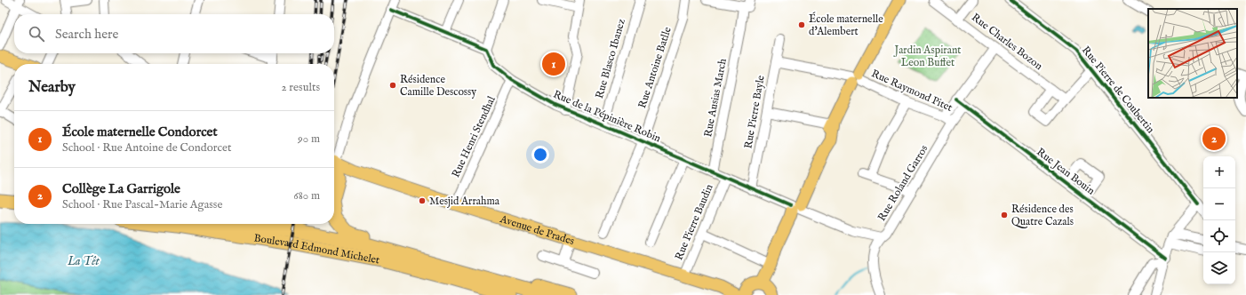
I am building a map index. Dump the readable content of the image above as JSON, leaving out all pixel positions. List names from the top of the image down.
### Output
{
  "streets": {
    "highway": ["Boulevard Edmond Michelet"],
    "main road": ["Avenue de Prades"],
    "street": [
      "Rue Charles Bozon",
      "Rue Blasco Ibanez",
      "Rue Antoine Batlle",
      "Rue Pierre de Coubertin",
      "Rue Raymond Pitet",
      "Rue Ausias March",
      "Rue Pierre Bayle",
      "Rue de la Pépinière Robin",
      "Rue Henri Stendhal",
      "Rue Jean Bouin",
      "Rue Roland Garros",
      "Rue Pierre Baudin"
    ]
  },
  "crossings": [
    ["Rue Blasco Ibanez", "Rue de la Pépinière Robin"],
    ["Rue Antoine Batlle", "Rue de la Pépinière Robin"],
    ["Rue Raymond Pitet", "Rue Pierre Bayle"],
    ["Rue Raymond Pitet", "Rue Roland Garros"],
    ["Rue Ausias March", "Rue de la Pépinière Robin"],
    ["Rue Pierre Bayle", "Rue de la Pépinière Robin"],
    ["Rue de la Pépinière Robin", "Rue Henri Stendhal"],
    ["Rue de la Pépinière Robin", "Rue Roland Garros"],
    ["Rue de la Pépinière Robin", "Rue Pierre Baudin"],
    ["Rue Henri Stendhal", "Avenue de Prades"],
    ["Rue Jean Bouin", "Rue Roland Garros"],
    ["Rue Pierre Baudin", "Avenue de Prades"]
  ],
  "water": ["La Têt"],
  "parks": ["Jardin Aspirant Leon Buffet"],
  "places": [
    "École maternelle d'Alembert",
    "Résidence Camille Descossy",
    "Mesjid Arrahma",
    "Résidence des Quatre Cazals"
  ],
  "page": {
    "search": "Search here",
    "pins": ["1", "2"],
    "heading": ["Nearby", "2 results"],
    "list": [
      {
        "mark": "1",
        "name": "École maternelle Condorcet",
        "note": "School · Rue Antoine de Condorcet",
        "value": "90 m"
      },
      {
        "mark": "2",
        "name": "Collège La Garrigole",
        "note": "School · Rue Pascal-Marie Agasse",
        "value": "680 m"
      }
    ],
    "map_buttons": ["+", "−"]
  }
}
